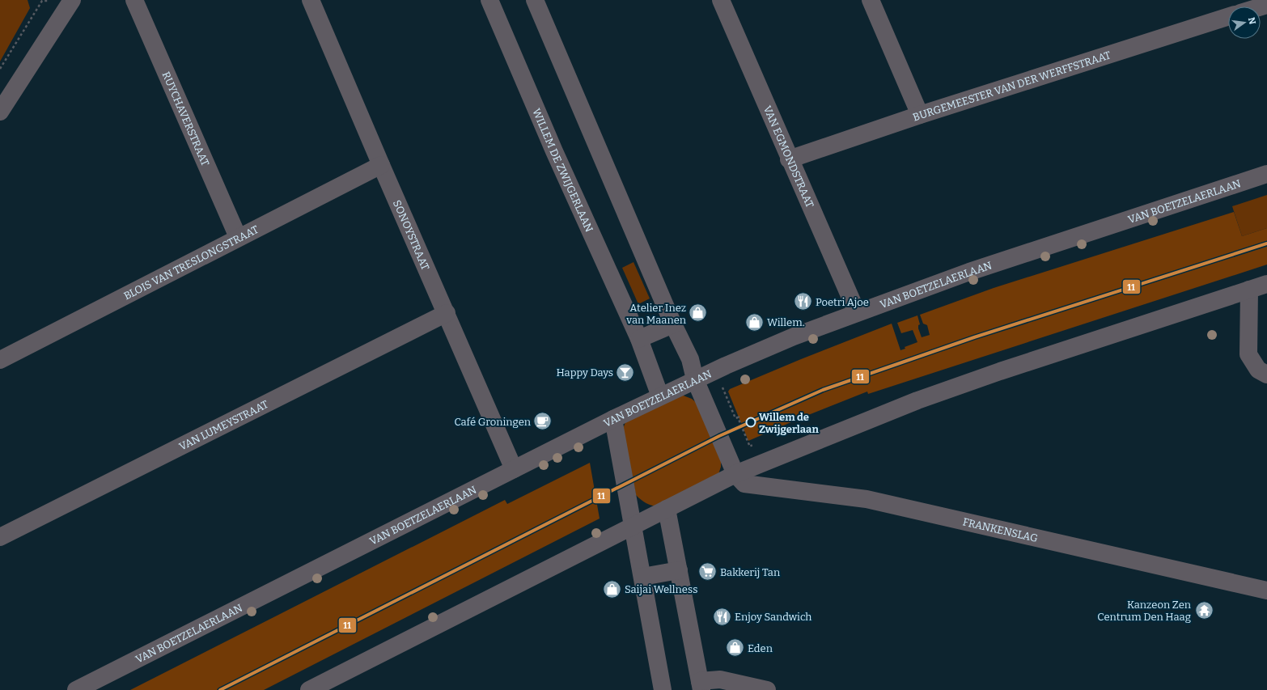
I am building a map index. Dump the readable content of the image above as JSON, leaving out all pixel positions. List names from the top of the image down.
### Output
{
  "streets": {
    "street": [
      "BURGEMEESTER VAN DER WERFFSTRAAT",
      "RUYCHAVERSTRAAT",
      "VAN EGMONDSTRAAT",
      "WILLEM DE ZWIJGERLAAN",
      "VAN BOETZELAERLAAN",
      "SONOYSTRAAT",
      "BLOIS VAN TRESLONGSTRAAT",
      "VAN LUMEYSTRAAT",
      "FRANKENSLAG"
    ]
  },
  "crossings": [
    ["BURGEMEESTER VAN DER WERFFSTRAAT", "VAN EGMONDSTRAAT"],
    ["RUYCHAVERSTRAAT", "BLOIS VAN TRESLONGSTRAAT"],
    ["VAN EGMONDSTRAAT", "VAN BOETZELAERLAAN"],
    ["WILLEM DE ZWIJGERLAAN", "VAN BOETZELAERLAAN"],
    ["VAN BOETZELAERLAAN", "SONOYSTRAAT"],
    ["SONOYSTRAAT", "BLOIS VAN TRESLONGSTRAAT"],
    ["SONOYSTRAAT", "VAN LUMEYSTRAAT"]
  ],
  "places": {
    "restaurant": ["Poetri Ajoe", "Enjoy Sandwich"],
    "shop": [
      "Atelier Inez van Maanen",
      "Willem.",
      "Saijai Wellness",
      "Eden"
    ],
    "bar": ["Happy Days"],
    "cafe": ["Café Groningen"],
    "other": ["Willem de Zwijgerlaan"],
    "supermarket": ["Bakkerij Tan"],
    "temple": ["Kanzeon Zen Centrum Den Haag"]
  },
  "lines": ["transit line 11"],
  "north": "right"
}
